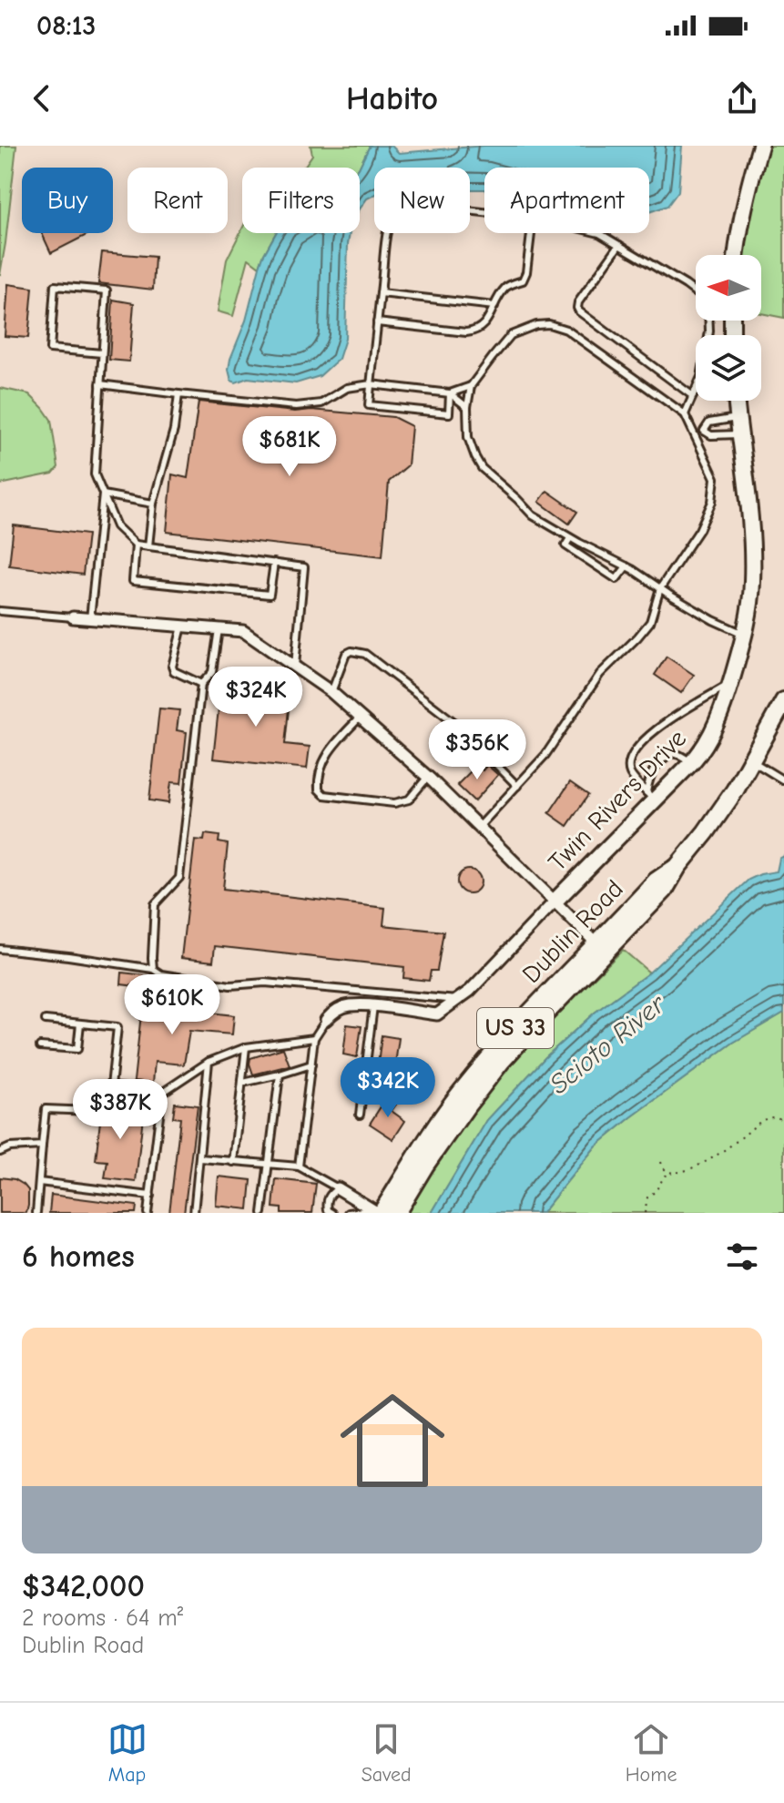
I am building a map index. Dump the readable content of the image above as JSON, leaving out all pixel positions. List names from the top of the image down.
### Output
{
  "streets": {
    "main road": ["Dublin Road", "US 33"],
    "street": ["Twin Rivers Drive"]
  },
  "water": ["Scioto River"],
  "north": "left",
  "page": {
    "status": "08:13",
    "header": "Habito",
    "chip": [
      "Buy",
      "Rent",
      "Filters",
      "New",
      "Apartment"
    ],
    "price": [
      "$681K",
      "$324K",
      "$356K",
      "$610K",
      "$342K",
      "$387K"
    ],
    "heading": "6 homes",
    "list": [
      {
        "name": "$342,000",
        "note": "2 rooms · 64 m² · Dublin Road"
      }
    ],
    "tabs": ["Map", "Saved", "Home"]
  }
}
